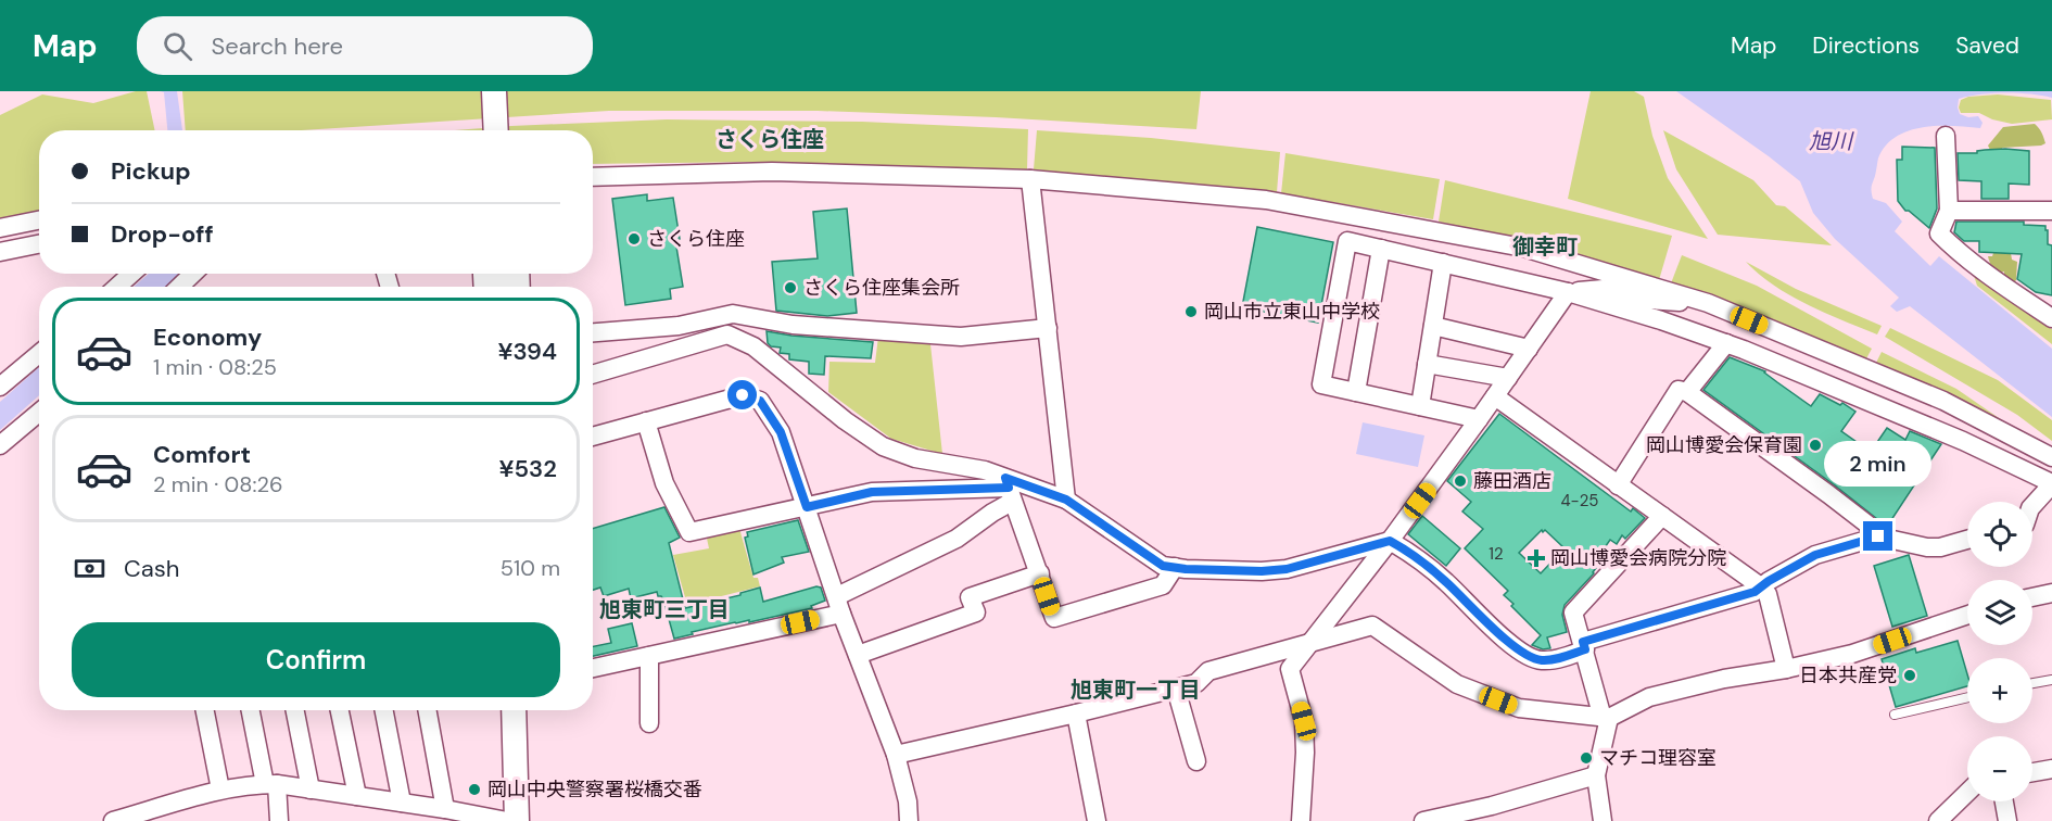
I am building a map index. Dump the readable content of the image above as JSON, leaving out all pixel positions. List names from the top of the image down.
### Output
{
  "districts": [
    "さくら住座",
    "御幸町",
    "旭東町三丁目",
    "旭東町一丁目"
  ],
  "water": ["旭川"],
  "places": {
    "other": [
      "さくら住座",
      "さくら住座集会所",
      "岡山市立東山中学校",
      "岡山博愛会保育園",
      "藤田酒店",
      "日本共産党",
      "マチコ理容室",
      "岡山中央警察署桜橋交番"
    ],
    "health": ["岡山博愛会病院分院"]
  },
  "house_numbers": ["4-25", "12"],
  "page": {
    "header": "Map",
    "search": "Search here",
    "nav": ["Map", "Directions", "Saved"],
    "banner": ["Pickup", "Drop-off"],
    "list": [
      {
        "name": "Economy",
        "note": "1 min · 08:25",
        "value": "¥394"
      },
      {
        "name": "Comfort",
        "note": "2 min · 08:26",
        "value": "¥532"
      }
    ],
    "bubble": "2 min",
    "map_buttons": ["+", "−"],
    "pay": ["Cash", "510 m"],
    "buttons": "Confirm"
  }
}
